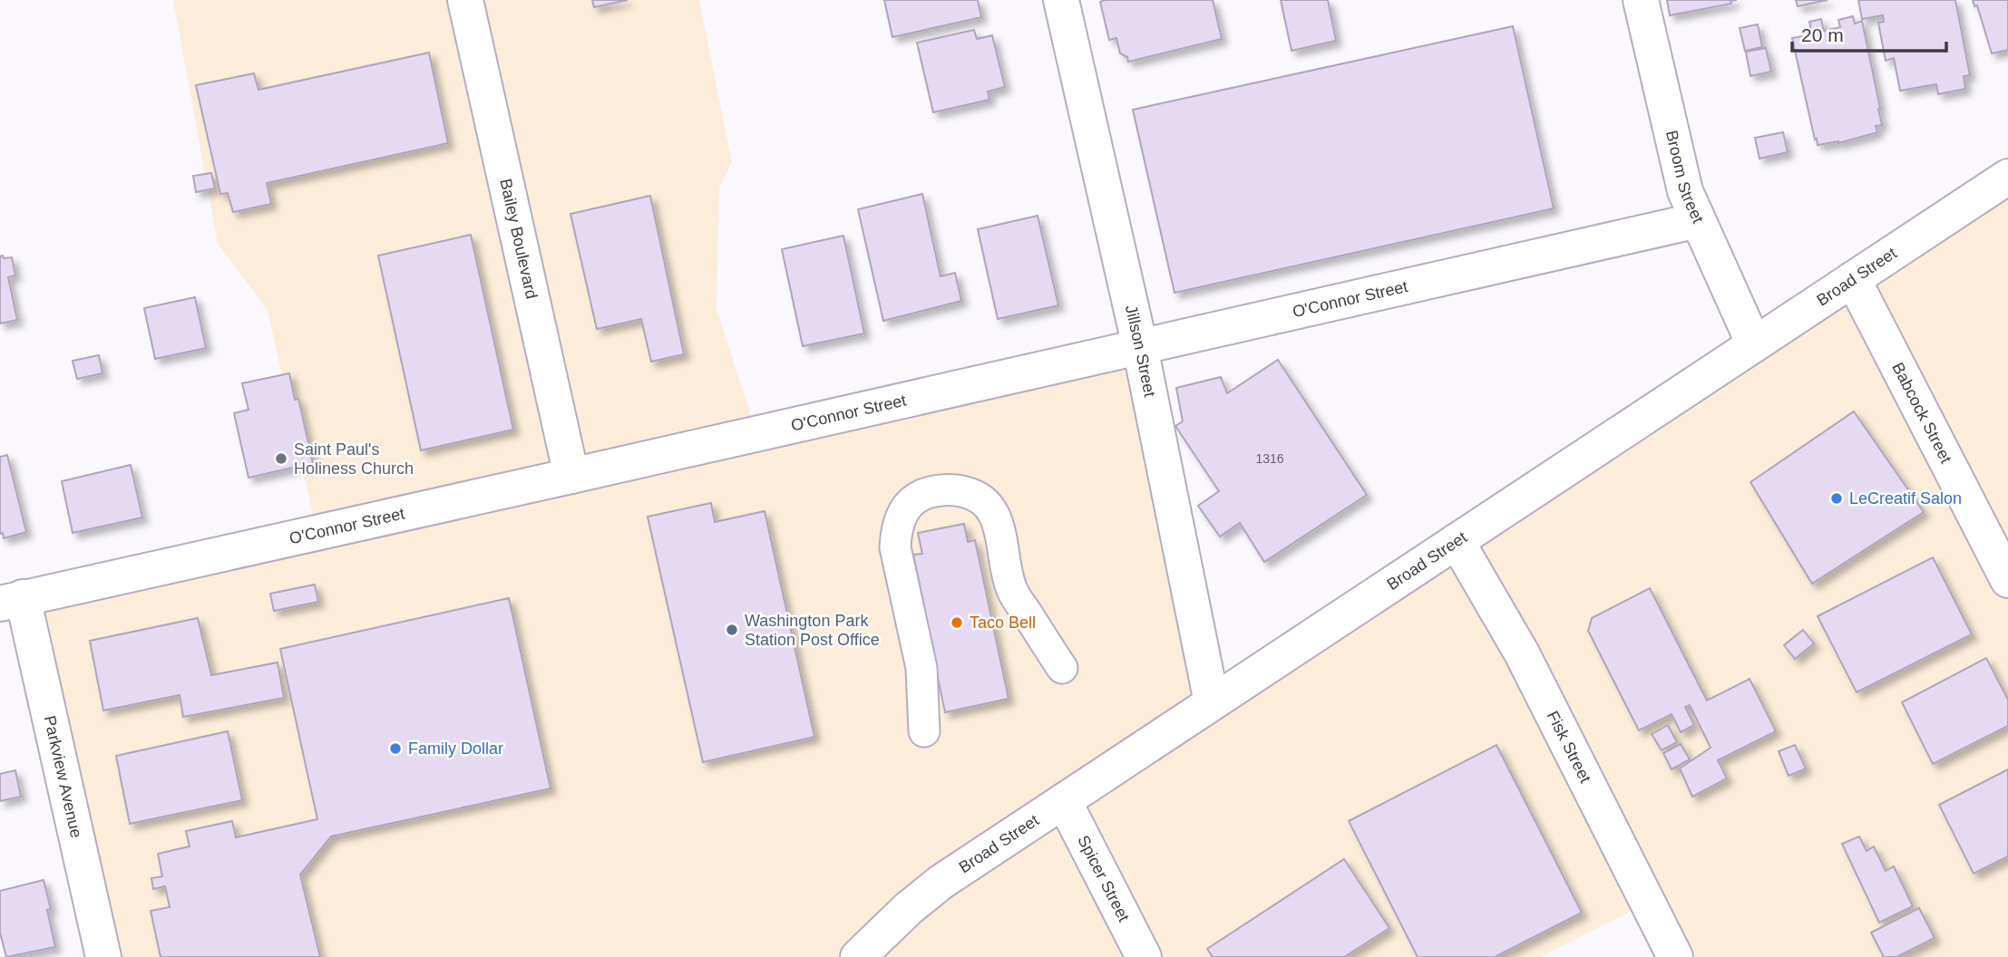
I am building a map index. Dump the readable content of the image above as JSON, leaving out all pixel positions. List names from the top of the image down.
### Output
{
  "streets": {
    "street": [
      "Broom Street",
      "Bailey Boulevard",
      "Broad Street",
      "O'Connor Street",
      "Jillson Street",
      "Babcock Street",
      "Fisk Street",
      "Parkview Avenue",
      "Spicer Street"
    ]
  },
  "crossings": [
    ["Broom Street", "Broad Street"],
    ["Broom Street", "O'Connor Street"],
    ["Bailey Boulevard", "O'Connor Street"],
    ["Broad Street", "Jillson Street"],
    ["Broad Street", "Babcock Street"],
    ["Broad Street", "Fisk Street"],
    ["Broad Street", "Spicer Street"],
    ["O'Connor Street", "Jillson Street"],
    ["O'Connor Street", "Parkview Avenue"]
  ],
  "places": [
    "Saint Paul's Holiness Church",
    "LeCreatif Salon",
    "Taco Bell",
    "Washington Park Station Post Office",
    "Family Dollar"
  ],
  "house_numbers": ["1316"],
  "scale_bar": "20 m"
}
